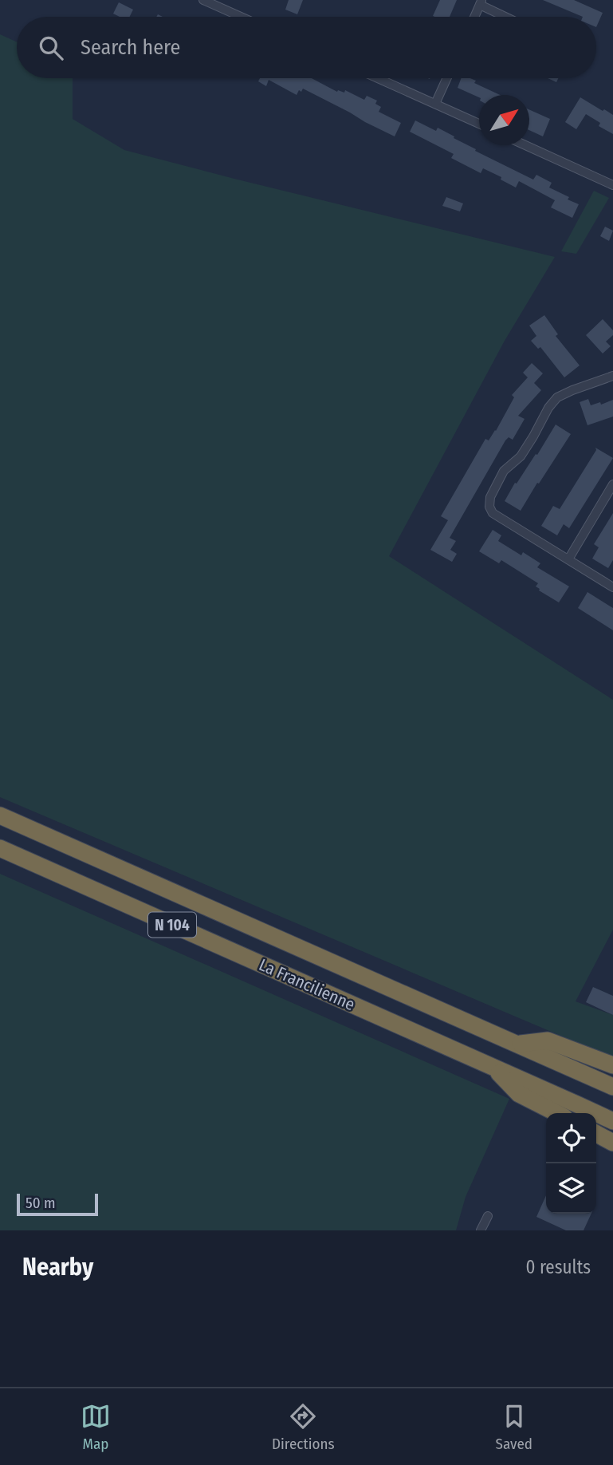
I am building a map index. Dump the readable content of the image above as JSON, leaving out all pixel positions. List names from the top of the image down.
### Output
{
  "streets": {
    "highway": ["N 104", "La Francilienne"]
  },
  "scale_bar": "50 m",
  "north": "top right",
  "page": {
    "search": "Search here",
    "scale": "50 m",
    "heading": ["Nearby", "0 results"],
    "nav": ["Map", "Directions", "Saved"]
  }
}
